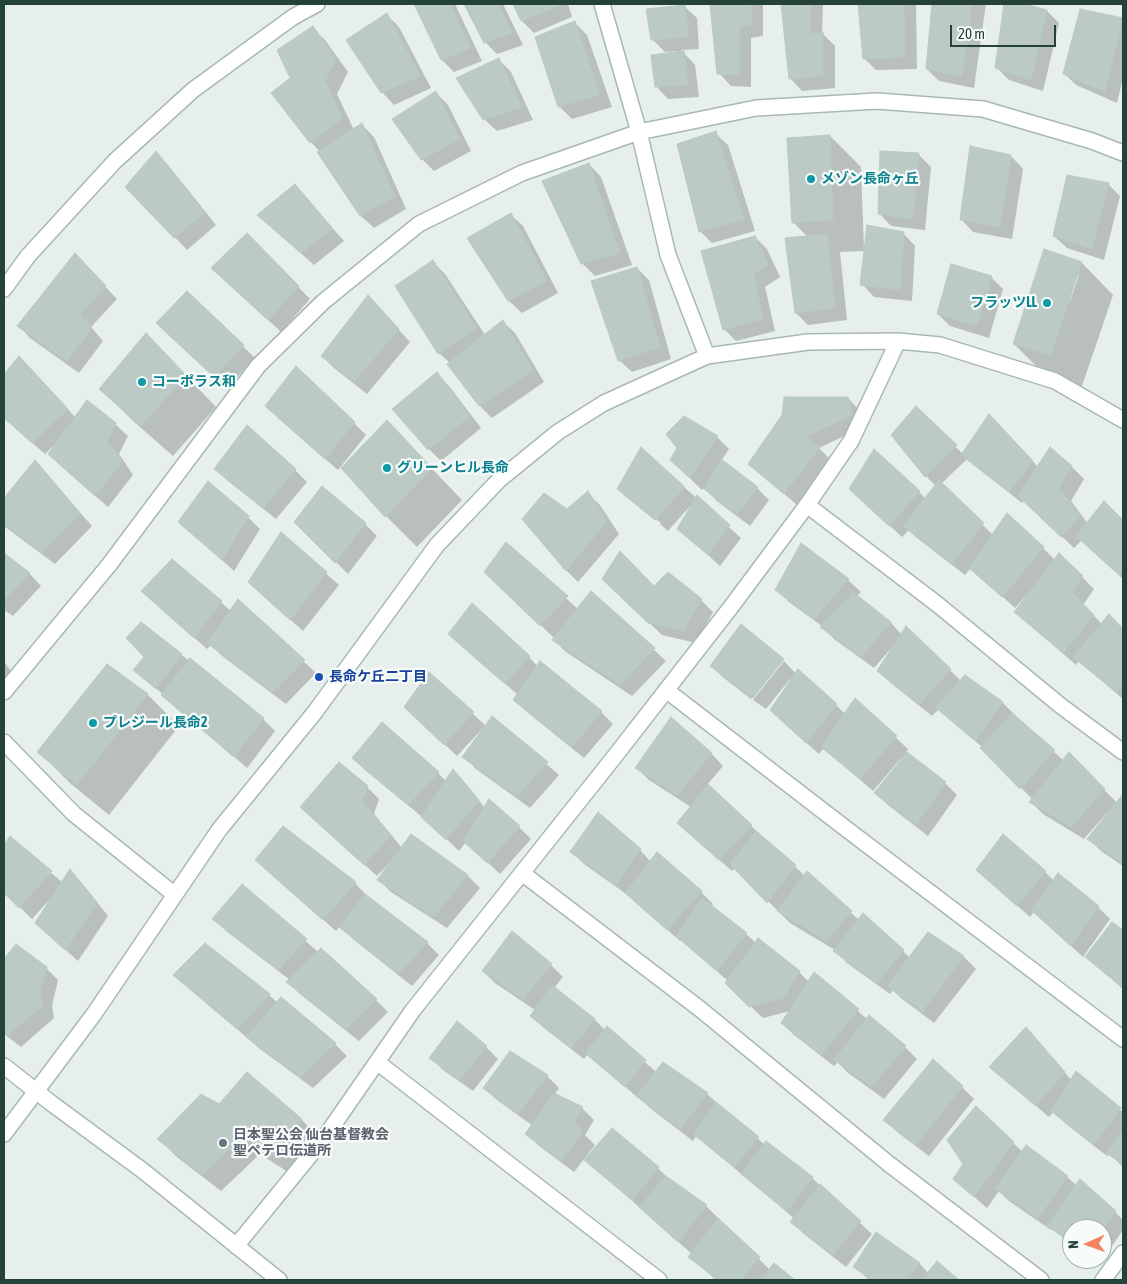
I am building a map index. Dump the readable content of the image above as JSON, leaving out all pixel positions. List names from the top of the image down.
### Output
{
  "places": [
    "メゾン長命ヶ丘",
    "フラッツLL",
    "コーポラス和",
    "グリーンヒル長命",
    "長命ケ丘二丁目",
    "プレジール長命2",
    "日本聖公会 仙台基督教会 聖ペテロ伝道所"
  ],
  "scale_bar": "20 m",
  "north": "left"
}
